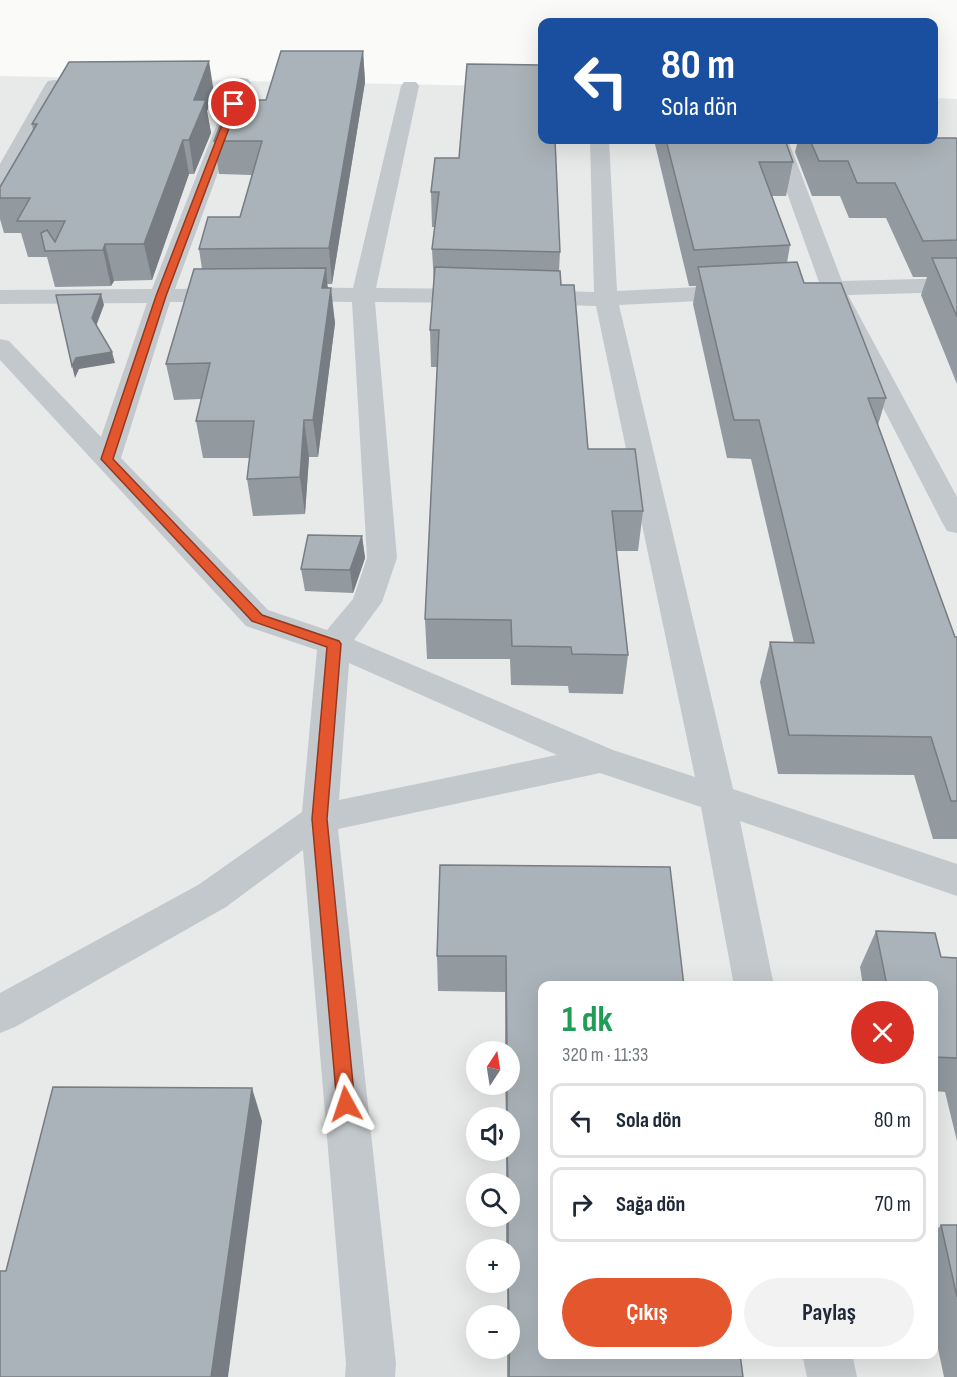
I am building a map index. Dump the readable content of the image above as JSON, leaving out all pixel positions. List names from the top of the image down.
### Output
{
  "north": "top",
  "page": {
    "turn": ["80 m", "Sola dön"],
    "heading": ["1 dk", "320 m · 11:33"],
    "map_buttons": ["+", "−"],
    "list": [
      {
        "name": "Sola dön",
        "value": "80 m"
      },
      {
        "name": "Sağa dön",
        "value": "70 m"
      }
    ],
    "buttons": ["Çıkış", "Paylaş"]
  }
}
